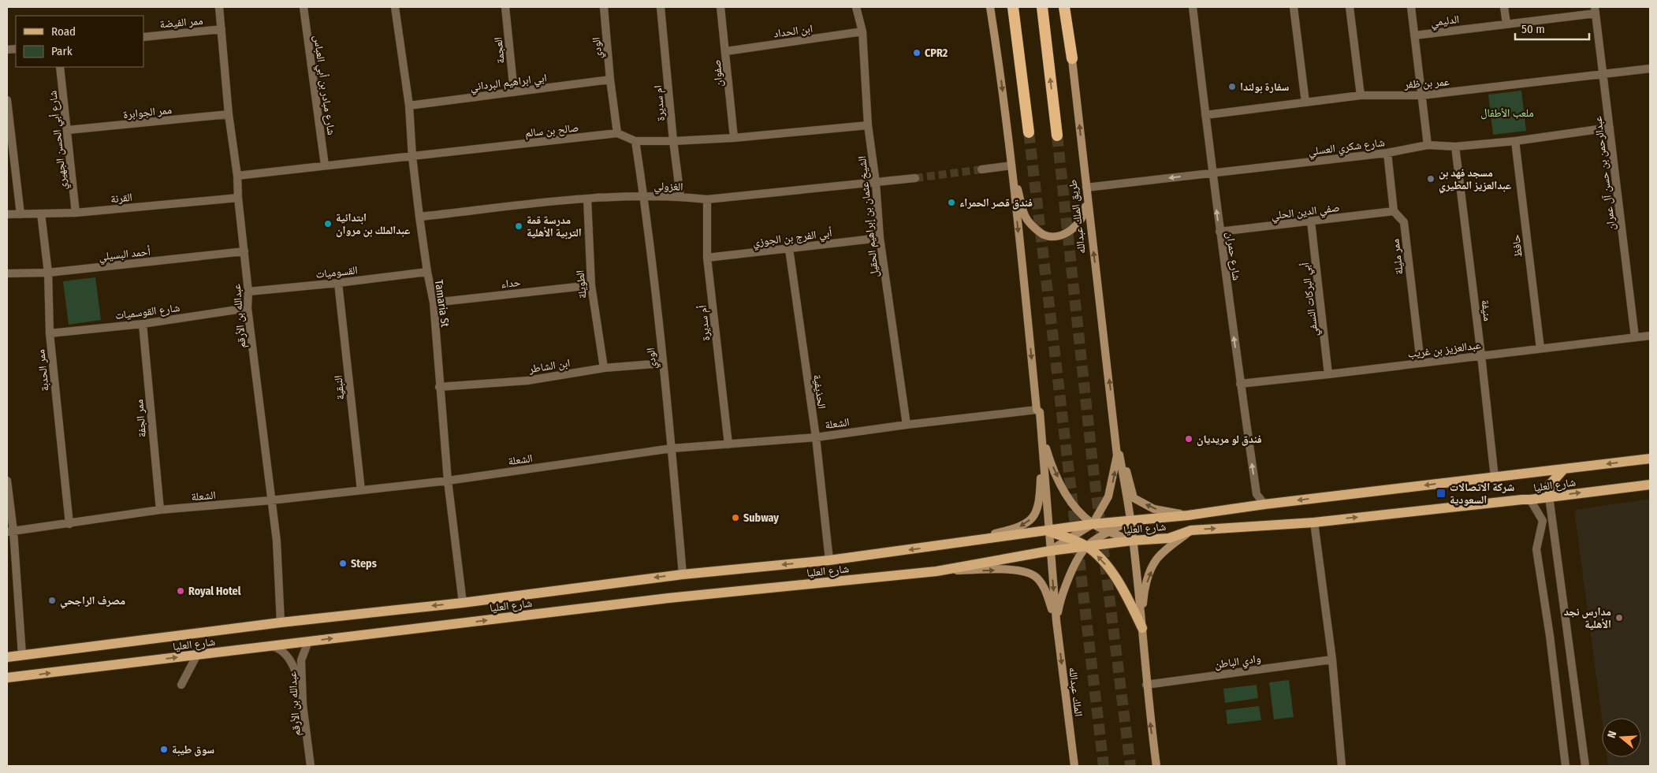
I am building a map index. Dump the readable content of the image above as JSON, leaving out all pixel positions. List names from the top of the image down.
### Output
{
  "streets": {
    "main road": ["طريق الملك عبدالله", "شارع العليا", "الملك عبدالله"],
    "street": [
      "الدليمي",
      "ممر الفيضة",
      "ابن الحداد",
      "الودي",
      "العجمة",
      "صفوان",
      "ابي ابراهيم البرداني",
      "عمر بن ظفر",
      "شارع مبادر بن أبي العباس",
      "ام سديرة",
      "ممر الجوابرة",
      "صالح بن سالم",
      "شارع أبي الحسن الجهيري",
      "شارع شكري العسلي",
      "عبدالرحمن بن حسن آل عمران",
      "الغزولي",
      "القرنة",
      "صفي الدين الحلي",
      "الشيخ عثمان بن إبراهيم الحقيل",
      "أبي الفرج بن الجوزي",
      "حافظ",
      "أحمد البسيلي",
      "شارع حمران",
      "ممر مليلة",
      "القسوميات",
      "حداء",
      "الطويلة",
      "أبي البركات النسفي",
      "Tamaria St",
      "منيفة",
      "شارع القوسميات",
      "عبدالله بن الأرقم",
      "أم سديرة",
      "عبدالعزيز بن غريب",
      "ابن الشاطر",
      "ممر الحدبة",
      "النبقية",
      "الحذيفية",
      "ممر الجفة",
      "الشعلة",
      "وادي الباطن"
    ]
  },
  "crossings": [
    ["الدليمي", "عبدالرحمن بن حسن آل عمران"],
    ["ممر الفيضة", "عبدالله بن الأرقم"],
    ["ابن الحداد", "صفوان"],
    ["ابن الحداد", "الشيخ عثمان بن إبراهيم الحقيل"],
    ["الودي", "ابي ابراهيم البرداني"],
    ["الودي", "صالح بن سالم"],
    ["الودي", "الغزولي"],
    ["الودي", "ابن الشاطر"],
    ["الودي", "الشعلة"],
    ["الودي", "شارع العليا"],
    ["العجمة", "ابي ابراهيم البرداني"],
    ["ابي ابراهيم البرداني", "Tamaria St"],
    ["عمر بن ظفر", "عبدالرحمن بن حسن آل عمران"],
    ["عمر بن ظفر", "شارع حمران"],
    ["شارع مبادر بن أبي العباس", "صالح بن سالم"],
    ["ام سديرة", "الغزولي"],
    ["ممر الجوابرة", "شارع أبي الحسن الجهيري"],
    ["ممر الجوابرة", "عبدالله بن الأرقم"],
    ["صالح بن سالم", "Tamaria St"],
    ["صالح بن سالم", "عبدالله بن الأرقم"],
    ["شارع أبي الحسن الجهيري", "القرنة"],
    ["شارع شكري العسلي", "عبدالرحمن بن حسن آل عمران"],
    ["شارع شكري العسلي", "طريق الملك عبدالله"],
    ["شارع شكري العسلي", "حافظ"],
    ["شارع شكري العسلي", "شارع حمران"],
    ["شارع شكري العسلي", "ممر مليلة"],
    ["شارع شكري العسلي", "منيفة"],
    ["عبدالرحمن بن حسن آل عمران", "عبدالعزيز بن غريب"],
    ["الغزولي", "الشيخ عثمان بن إبراهيم الحقيل"],
    ["الغزولي", "الطويلة"],
    ["الغزولي", "Tamaria St"],
    ["الغزولي", "أم سديرة"],
    ["القرنة", "عبدالله بن الأرقم"],
    ["القرنة", "ممر الحدبة"],
    ["صفي الدين الحلي", "شارع حمران"],
    ["صفي الدين الحلي", "ممر مليلة"],
    ["صفي الدين الحلي", "أبي البركات النسفي"],
    ["الشيخ عثمان بن إبراهيم الحقيل", "أبي الفرج بن الجوزي"],
    ["الشيخ عثمان بن إبراهيم الحقيل", "الشعلة"],
    ["أبي الفرج بن الجوزي", "أم سديرة"],
    ["أبي الفرج بن الجوزي", "الحذيفية"],
    ["حافظ", "عبدالعزيز بن غريب"],
    ["أحمد البسيلي", "عبدالله بن الأرقم"],
    ["أحمد البسيلي", "ممر الحدبة"],
    ["شارع حمران", "عبدالعزيز بن غريب"],
    ["شارع حمران", "شارع العليا"],
    ["ممر مليلة", "عبدالعزيز بن غريب"],
    ["القسوميات", "Tamaria St"],
    ["القسوميات", "عبدالله بن الأرقم"],
    ["القسوميات", "النبقية"],
    ["حداء", "الطويلة"],
    ["حداء", "Tamaria St"],
    ["الطويلة", "ابن الشاطر"],
    ["أبي البركات النسفي", "عبدالعزيز بن غريب"],
    ["Tamaria St", "ابن الشاطر"],
    ["Tamaria St", "الشعلة"],
    ["Tamaria St", "شارع العليا"],
    ["منيفة", "عبدالعزيز بن غريب"],
    ["منيفة", "شارع العليا"],
    ["شارع القوسميات", "عبدالله بن الأرقم"],
    ["شارع القوسميات", "ممر الحدبة"],
    ["شارع القوسميات", "ممر الجفة"],
    ["عبدالله بن الأرقم", "الشعلة"],
    ["عبدالله بن الأرقم", "شارع العليا"],
    ["أم سديرة", "الشعلة"],
    ["ممر الحدبة", "الشعلة"],
    ["النبقية", "الشعلة"],
    ["الحذيفية", "الشعلة"],
    ["الحذيفية", "شارع العليا"],
    ["ممر الجفة", "الشعلة"]
  ],
  "one_way": ["طريق الملك عبدالله", "شارع حمران", "الملك عبدالله"],
  "parks": ["ملعب الأطفال"],
  "places": {
    "other": [
      "CPR2",
      "سفارة بولندا",
      "مسجد فهد بن عبدالعزيز المطيري",
      "فندق قصر الحمراء",
      "ابتدائية عبدالملك بن مروان",
      "مدرسة قمة التربية الأهلية",
      "فندق لو مريديان",
      "Subway",
      "Steps",
      "Royal Hotel",
      "مصرف الراجحي",
      "مدارس نجد الأهلية",
      "سوق طيبة"
    ],
    "transit": ["شركة الاتصالات السعودية"]
  },
  "legend": ["Road", "Park"],
  "scale_bar": "50 m",
  "north": "left"
}
